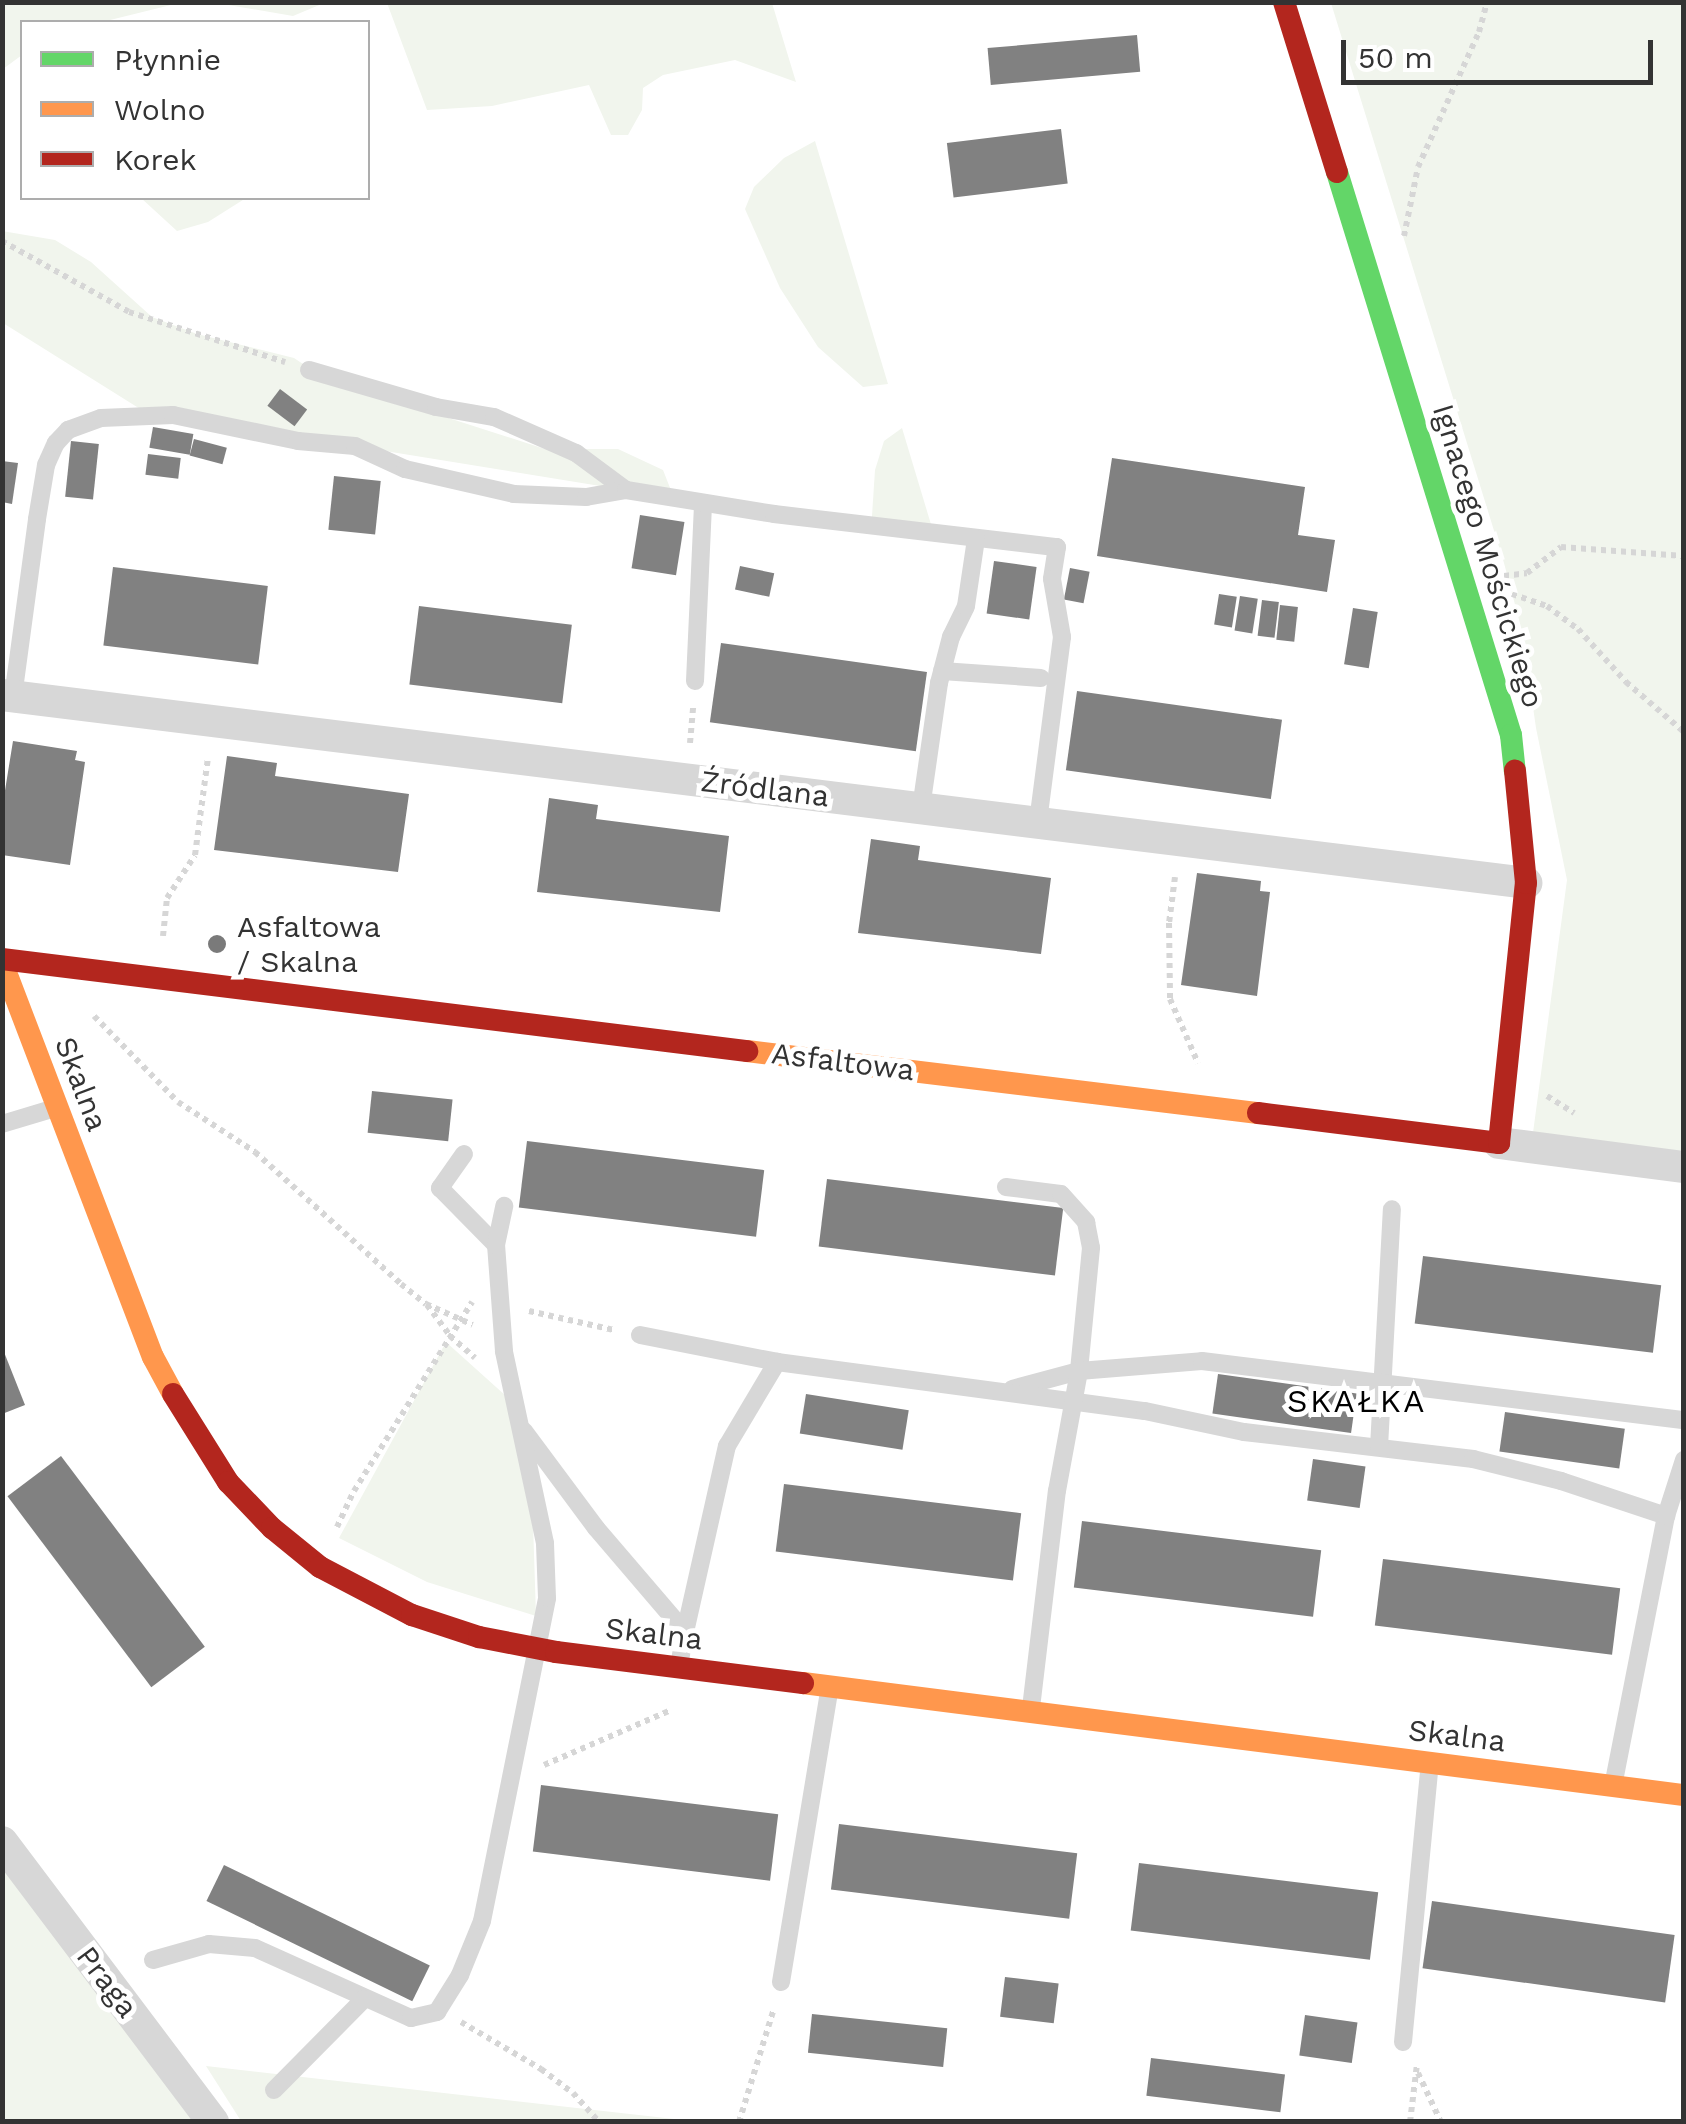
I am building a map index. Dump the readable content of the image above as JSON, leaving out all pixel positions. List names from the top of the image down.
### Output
{
  "streets": {
    "street": [
      "Ignacego Mościckiego",
      "Źródlana",
      "Asfaltowa",
      "Skalna",
      "Praga"
    ]
  },
  "crossings": [
    ["Ignacego Mościckiego", "Źródlana"],
    ["Ignacego Mościckiego", "Asfaltowa"],
    ["Asfaltowa", "Skalna"]
  ],
  "districts": ["SKAŁKA"],
  "places": ["Asfaltowa / Skalna"],
  "legend": ["Płynnie", "Wolno", "Korek"],
  "scale_bar": "50 m"
}
